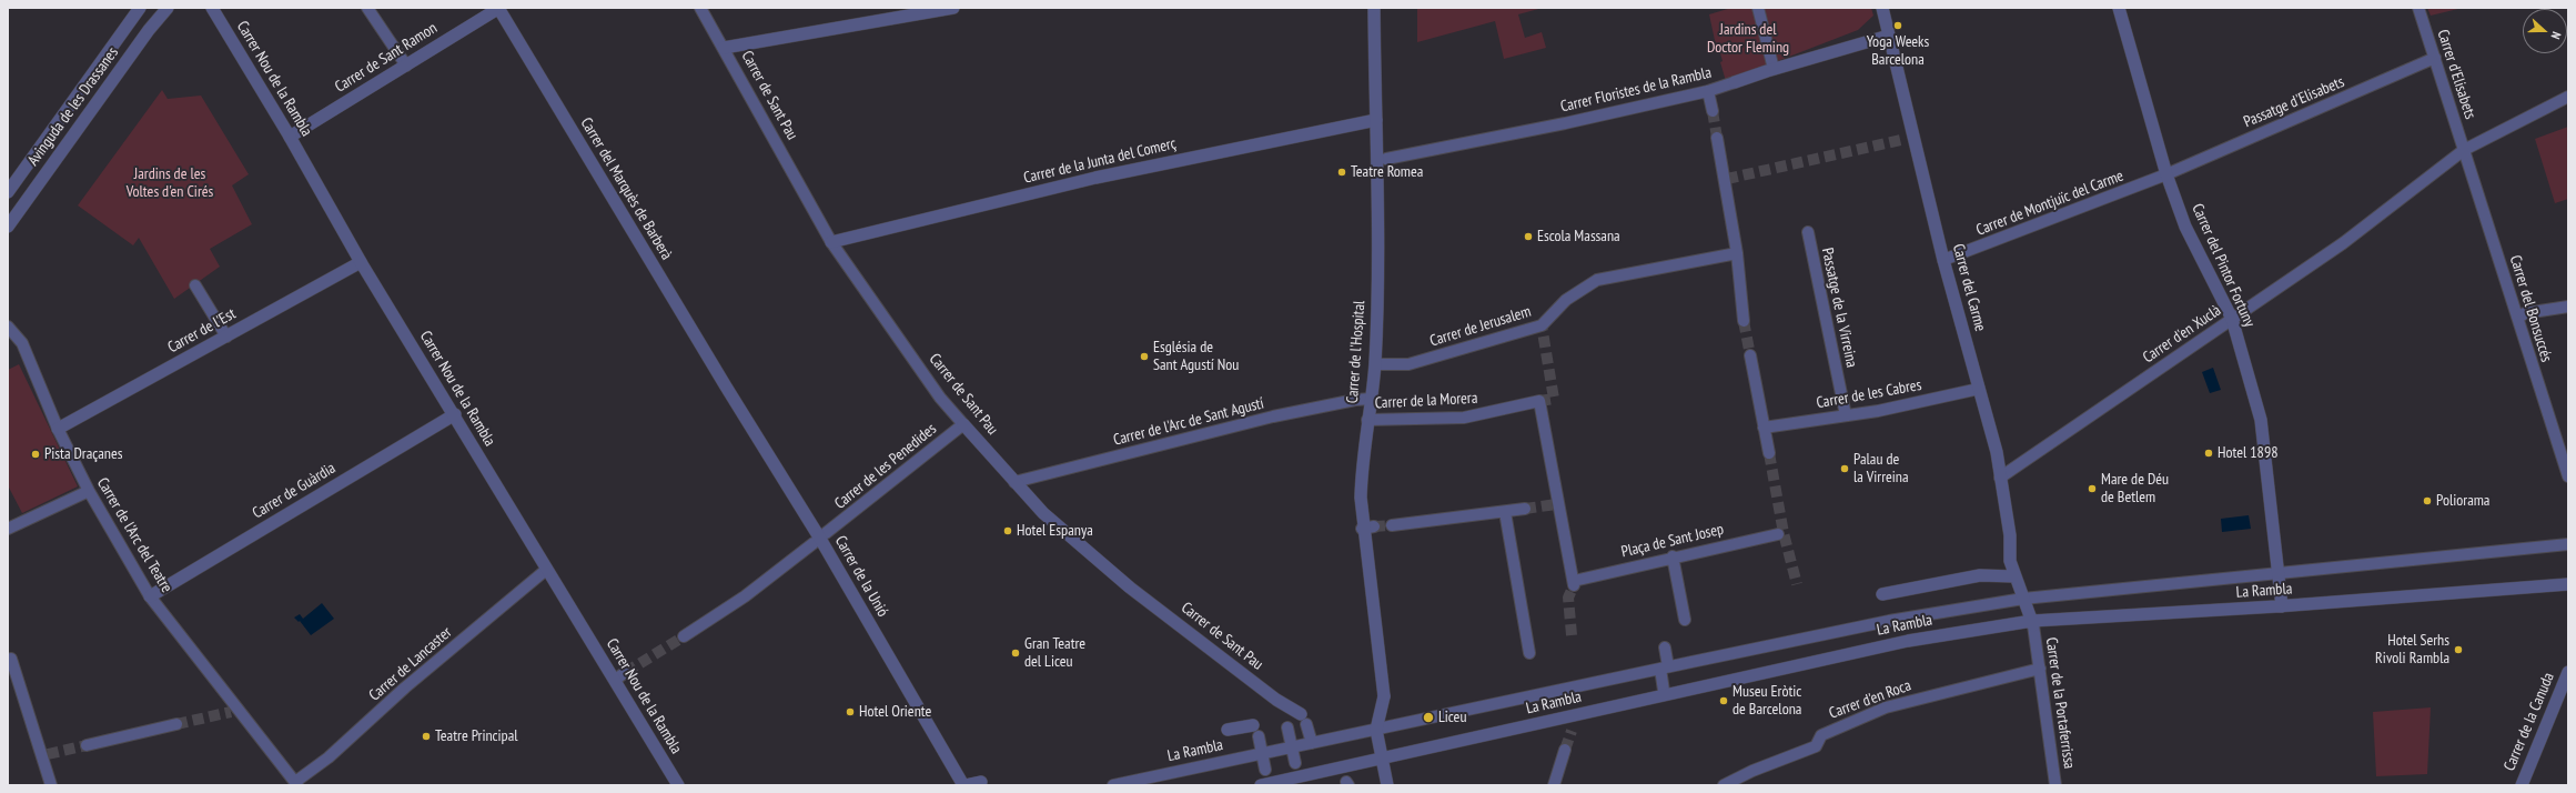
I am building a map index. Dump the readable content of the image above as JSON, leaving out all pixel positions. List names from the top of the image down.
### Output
{
  "streets": {
    "street": [
      "Carrer de Sant Ramon",
      "Carrer d'Elisabets",
      "Carrer Nou de la Rambla",
      "Carrer Floristes de la Rambla",
      "Carrer de Sant Pau",
      "Passatge d'Elisabets",
      "Avinguda de les Drassanes",
      "Carrer de la Junta del Comerç",
      "Carrer del Marquès de Barberà",
      "Carrer de Montjuïc del Carme",
      "Carrer del Pintor Fortuny",
      "Carrer del Carme",
      "Passatge de la Virreina",
      "Carrer del Bonsuccés",
      "Carrer de Jerusalem",
      "Carrer de l'Est",
      "Carrer d'en Xuclà",
      "Carrer de l'Hospital",
      "Carrer de les Cabres",
      "Carrer de la Morera",
      "Carrer de l'Arc de Sant Agustí",
      "Carrer de les Penedides",
      "Carrer de Guàrdia",
      "Carrer de l'Arc del Teatre",
      "Plaça de Sant Josep",
      "Carrer de la Unió",
      "La Rambla",
      "Carrer de Lancaster",
      "Carrer d'en Roca",
      "Carrer de la Portaferrissa",
      "Carrer de la Canuda"
    ]
  },
  "crossings": [
    ["Carrer de Sant Ramon", "Carrer Nou de la Rambla"],
    ["Carrer de Sant Ramon", "Carrer del Marquès de Barberà"],
    ["Carrer d'Elisabets", "Passatge d'Elisabets"],
    ["Carrer d'Elisabets", "Carrer del Bonsuccés"],
    ["Carrer d'Elisabets", "Carrer d'en Xuclà"],
    ["Carrer Nou de la Rambla", "Carrer de l'Est"],
    ["Carrer Nou de la Rambla", "Carrer de Guàrdia"],
    ["Carrer Nou de la Rambla", "Carrer de Lancaster"],
    ["Carrer Floristes de la Rambla", "Carrer del Carme"],
    ["Carrer de Sant Pau", "Carrer de la Junta del Comerç"],
    ["Carrer de Sant Pau", "Carrer de l'Arc de Sant Agustí"],
    ["Carrer de Sant Pau", "Carrer de les Penedides"],
    ["Passatge d'Elisabets", "Carrer de Montjuïc del Carme"],
    ["Passatge d'Elisabets", "Carrer del Pintor Fortuny"],
    ["Carrer de la Junta del Comerç", "Carrer de l'Hospital"],
    ["Carrer del Marquès de Barberà", "Carrer de la Unió"],
    ["Carrer de Montjuïc del Carme", "Carrer del Pintor Fortuny"],
    ["Carrer de Montjuïc del Carme", "Carrer del Carme"],
    ["Carrer del Pintor Fortuny", "Carrer d'en Xuclà"],
    ["Carrer del Pintor Fortuny", "La Rambla"],
    ["Carrer del Carme", "Carrer d'en Xuclà"],
    ["Carrer del Carme", "Carrer de les Cabres"],
    ["Carrer del Carme", "La Rambla"],
    ["Carrer del Carme", "Carrer de la Portaferrissa"],
    ["Passatge de la Virreina", "Carrer de les Cabres"],
    ["Carrer del Bonsuccés", "Carrer d'en Xuclà"],
    ["Carrer de Jerusalem", "Carrer de l'Hospital"],
    ["Carrer de l'Est", "Carrer de l'Arc del Teatre"],
    ["Carrer de l'Hospital", "Carrer de la Morera"],
    ["Carrer de l'Hospital", "Carrer de l'Arc de Sant Agustí"],
    ["Carrer de l'Hospital", "La Rambla"],
    ["Carrer de la Morera", "Plaça de Sant Josep"],
    ["Carrer de Guàrdia", "Carrer de l'Arc del Teatre"],
    ["Carrer de l'Arc del Teatre", "Carrer de Lancaster"],
    ["La Rambla", "Carrer de la Portaferrissa"],
    ["Carrer d'en Roca", "Carrer de la Portaferrissa"]
  ],
  "parks": ["Jardins del Doctor Fleming", "Jardins de les Voltes d'en Cirés"],
  "places": [
    "Yoga Weeks Barcelona",
    "Teatre Romea",
    "Escola Massana",
    "Església de Sant Agustí Nou",
    "Hotel 1898",
    "Pista Draçanes",
    "Palau de la Virreina",
    "Mare de Déu de Betlem",
    "Poliorama",
    "Hotel Espanya",
    "Hotel Serhs Rivoli Rambla",
    "Gran Teatre del Liceu",
    "Museu Eròtic de Barcelona",
    "Hotel Oriente",
    "Liceu",
    "Teatre Principal"
  ],
  "north": "right"
}
